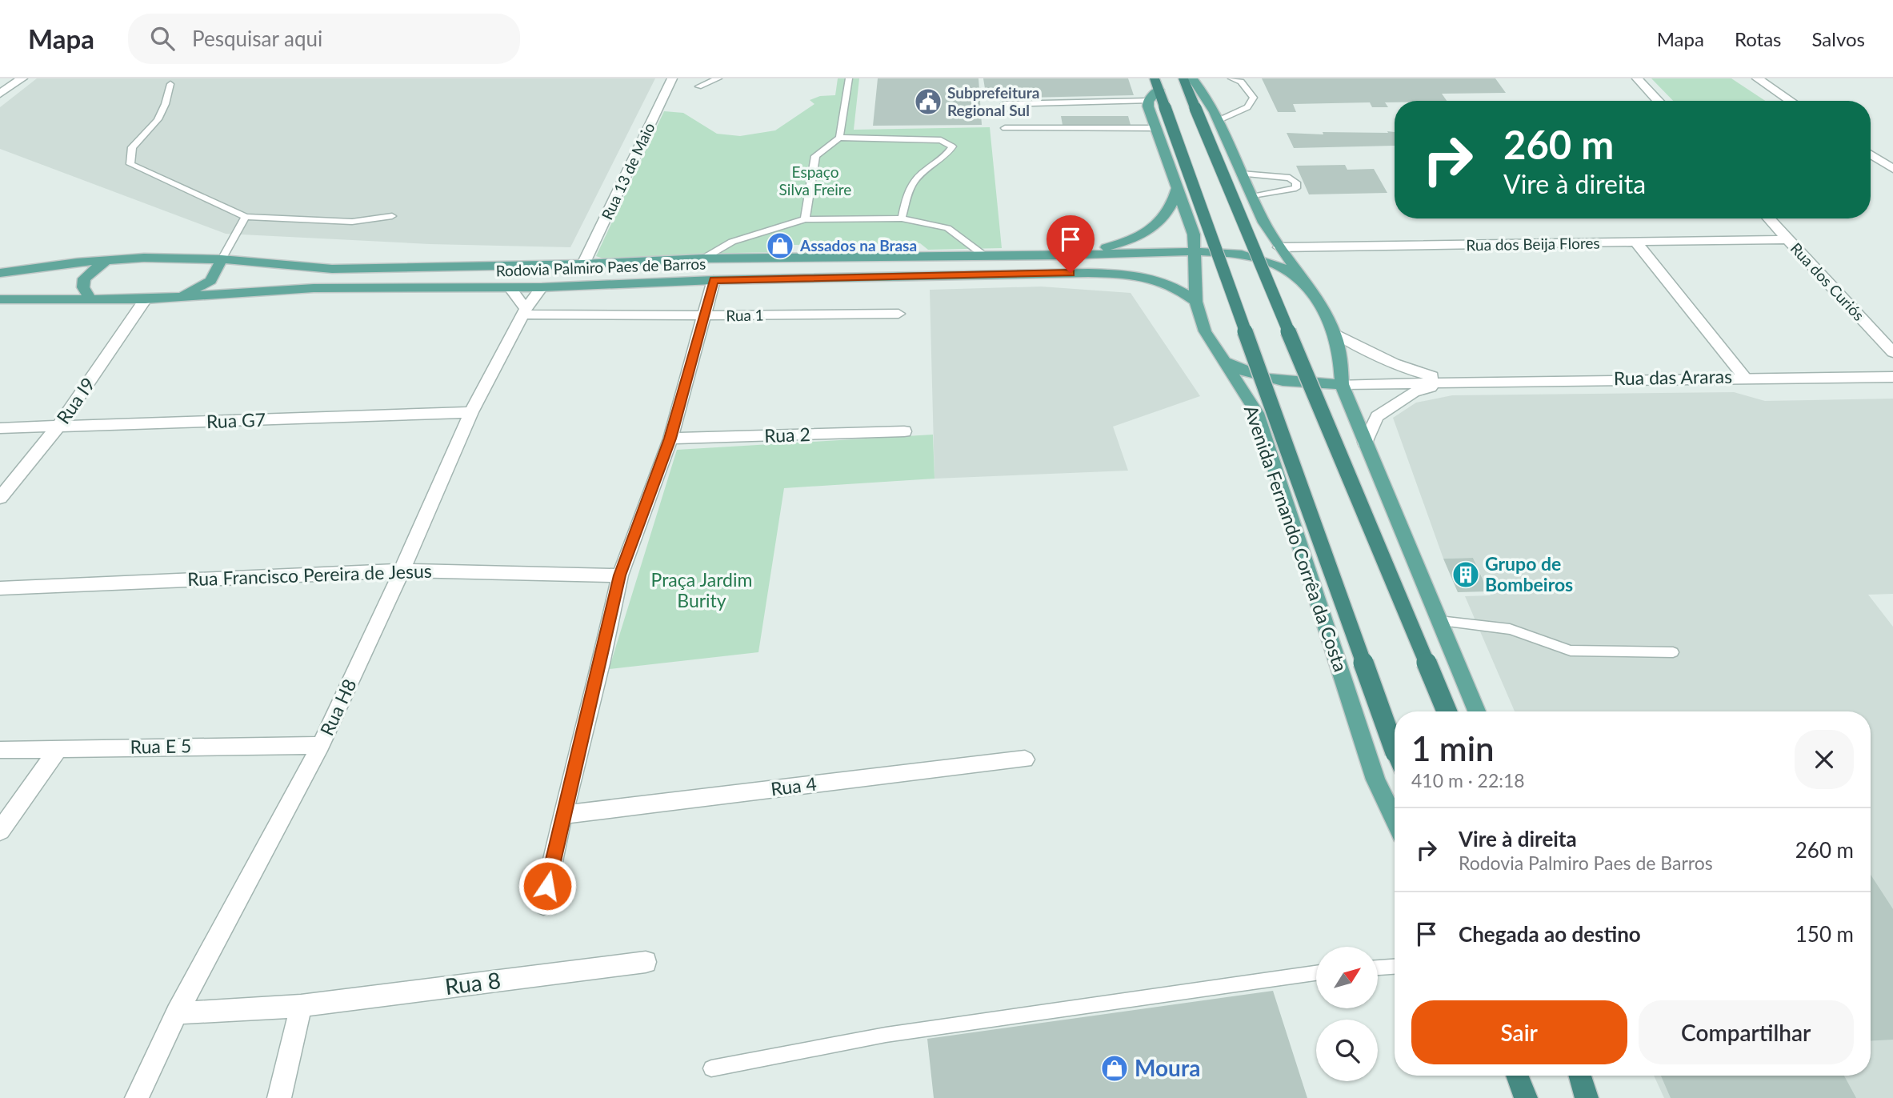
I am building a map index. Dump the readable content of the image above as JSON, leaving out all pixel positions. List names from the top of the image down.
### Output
{
  "streets": {
    "highway": ["Avenida Fernando Corrêa da Costa"],
    "main road": ["Rodovia Palmiro Paes de Barros"],
    "street": [
      "Rua 13 de Maio",
      "Rua dos Beija Flores",
      "Rua dos Curiós",
      "Rua 1",
      "Rua das Araras",
      "Rua I9",
      "Rua G7",
      "Rua 2",
      "Rua Francisco Pereira de Jesus",
      "Rua H8",
      "Rua E 5",
      "Rua 4",
      "Rua 8"
    ]
  },
  "crossings": [
    ["Rua 13 de Maio", "Rodovia Palmiro Paes de Barros"],
    ["Rua dos Beija Flores", "Rua dos Curiós"],
    ["Rodovia Palmiro Paes de Barros", "Rua I9"],
    ["Rodovia Palmiro Paes de Barros", "Avenida Fernando Corrêa da Costa"],
    ["Rodovia Palmiro Paes de Barros", "Rua H8"],
    ["Rua 1", "Rua H8"],
    ["Rua I9", "Rua G7"],
    ["Rua G7", "Rua H8"],
    ["Rua Francisco Pereira de Jesus", "Rua H8"],
    ["Rua H8", "Rua E 5"],
    ["Rua H8", "Rua 8"]
  ],
  "parks": ["Espaço Silva Freire", "Praça Jardim Burity"],
  "places": {
    "public building": ["Subprefeitura Regional Sul"],
    "shop": ["Assados na Brasa", "Moura"],
    "building": ["Grupo de Bombeiros"]
  },
  "north": "top right",
  "page": {
    "header": "Mapa",
    "search": "Pesquisar aqui",
    "nav": ["Mapa", "Rotas", "Salvos"],
    "turn": ["260 m", "Vire à direita"],
    "heading": ["1 min", "410 m · 22:18"],
    "list": [
      {
        "name": "Vire à direita",
        "note": "Rodovia Palmiro Paes de Barros",
        "value": "260 m"
      },
      {
        "name": "Chegada ao destino",
        "value": "150 m"
      }
    ],
    "buttons": ["Sair", "Compartilhar"]
  }
}
